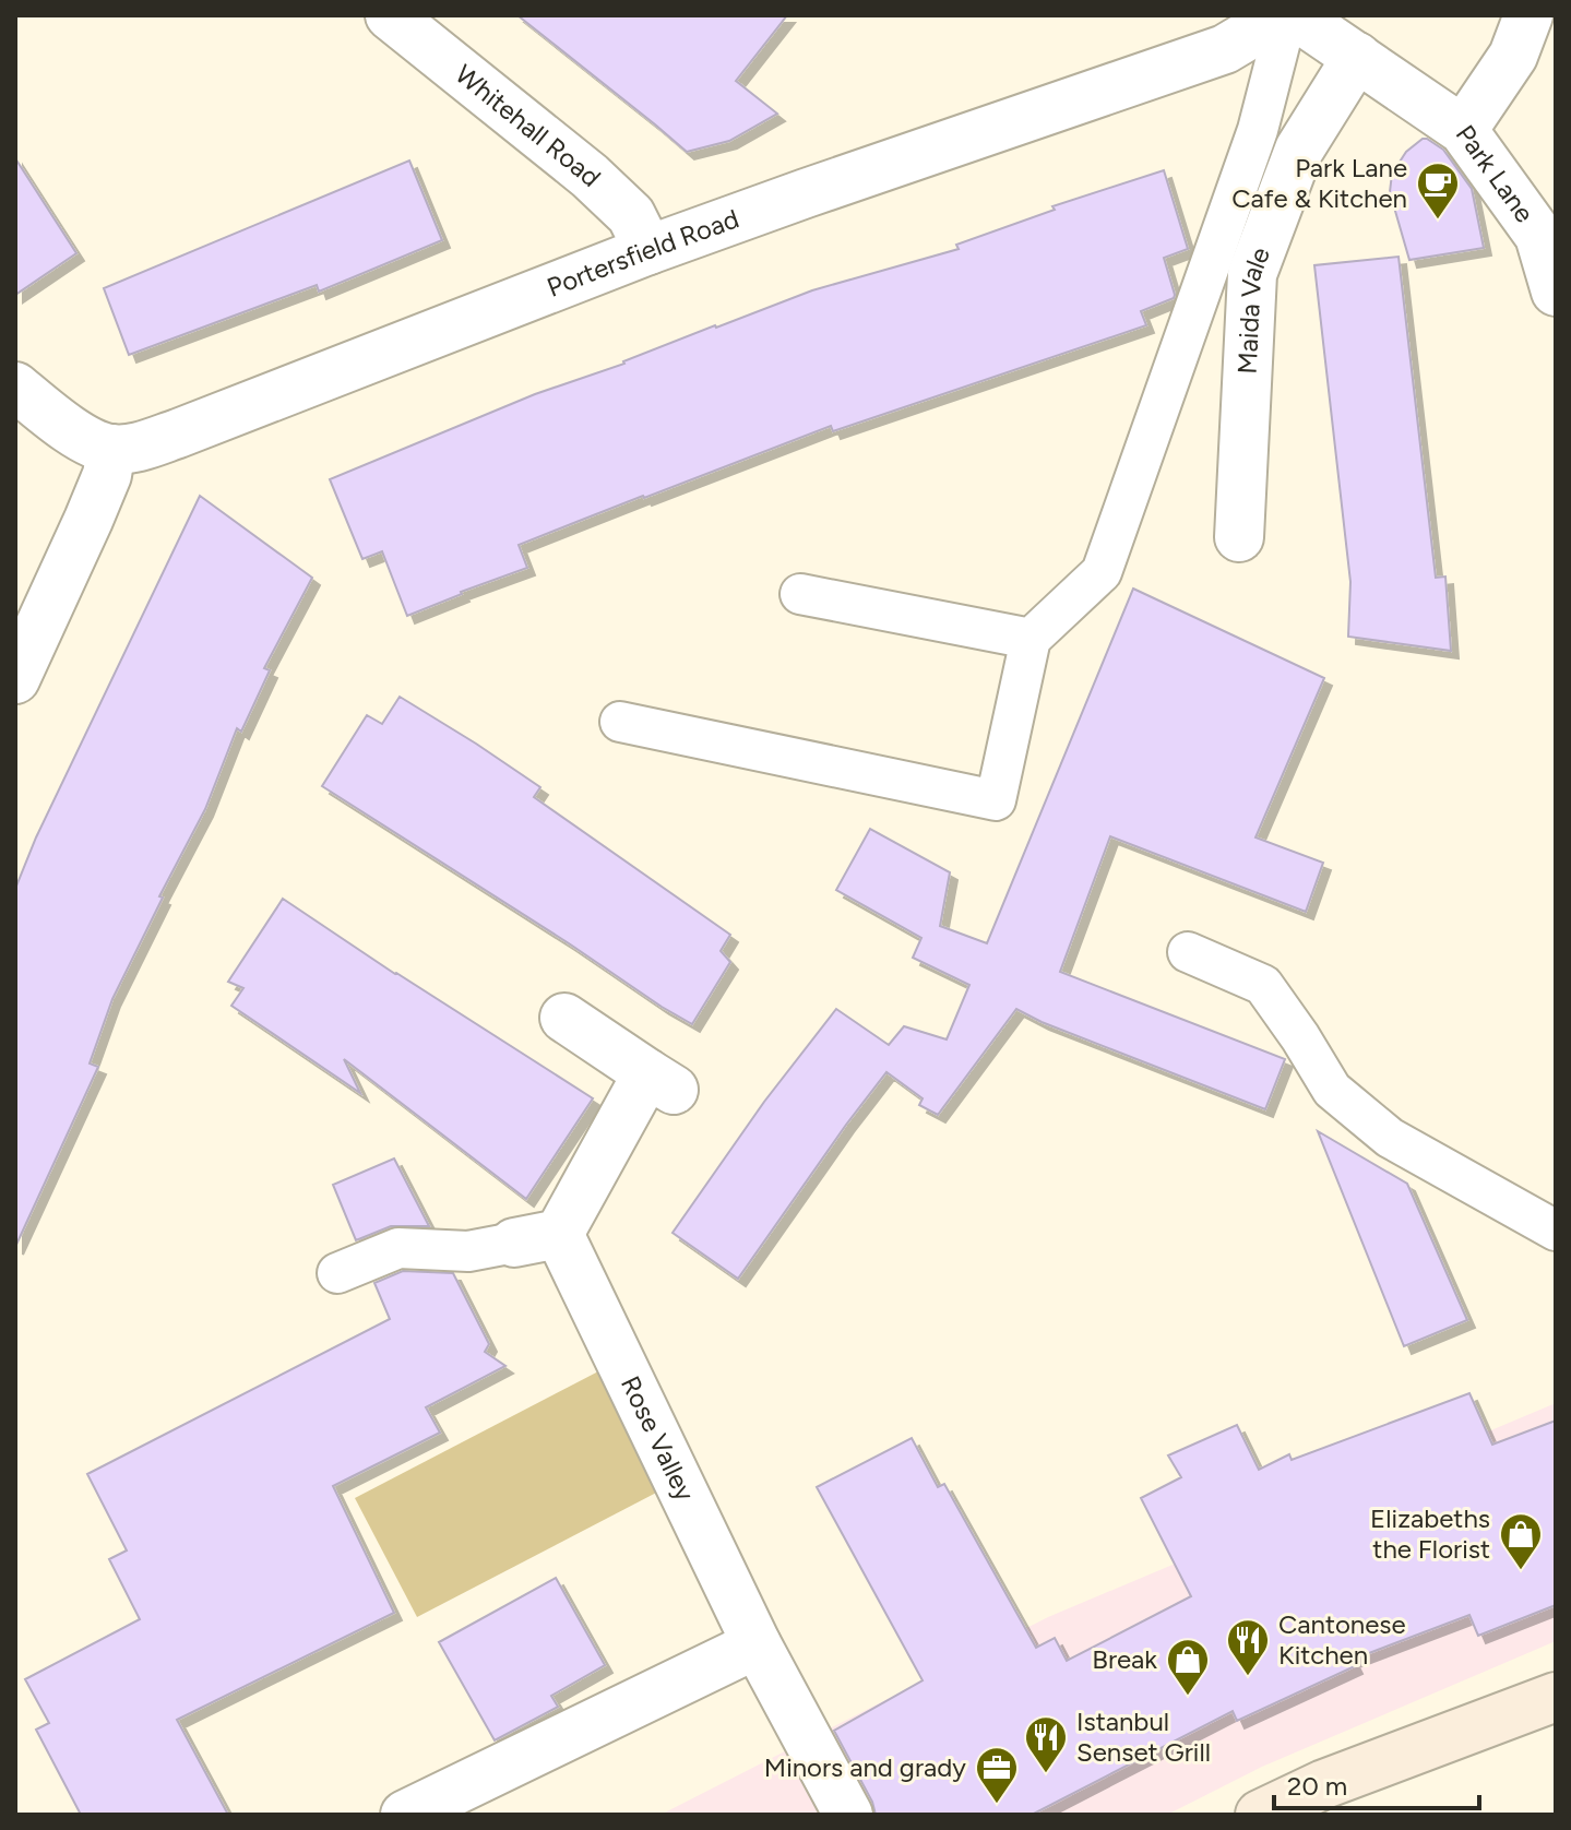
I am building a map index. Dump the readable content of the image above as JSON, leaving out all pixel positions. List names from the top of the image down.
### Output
{
  "streets": {
    "street": [
      "Whitehall Road",
      "Park Lane",
      "Portersfield Road",
      "Maida Vale",
      "Rose Valley"
    ]
  },
  "crossings": [
    ["Whitehall Road", "Portersfield Road"]
  ],
  "places": {
    "cafe": ["Park Lane Cafe & Kitchen"],
    "shop": ["Elizabeths the Florist", "Break"],
    "restaurant": ["Cantonese Kitchen", "Istanbul Senset Grill"],
    "office": ["Minors and grady"]
  },
  "scale_bar": "20 m"
}
